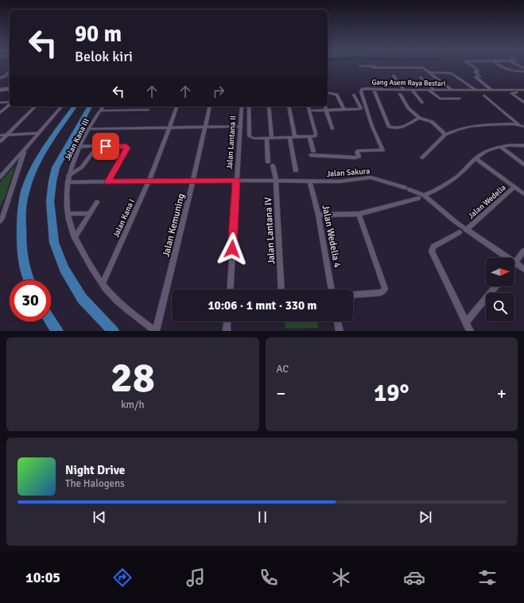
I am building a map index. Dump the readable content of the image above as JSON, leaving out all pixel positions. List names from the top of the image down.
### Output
{
  "streets": {
    "street": [
      "Gang Asem Raya Bestari",
      "Jalan Kana III",
      "Jalan Lantana II",
      "Jalan Sakura",
      "Jalan Wedelia",
      "Jalan Kana I",
      "Jalan Kemuning",
      "Jalan Lantana IV",
      "Jalan Wedelia 4"
    ]
  },
  "crossings": [
    ["Jalan Kana III", "Jalan Sakura"],
    ["Jalan Kana III", "Jalan Kana I"],
    ["Jalan Kana III", "Jalan Kemuning"],
    ["Jalan Lantana II", "Jalan Sakura"],
    ["Jalan Sakura", "Jalan Kana I"],
    ["Jalan Sakura", "Jalan Kemuning"],
    ["Jalan Sakura", "Jalan Lantana IV"],
    ["Jalan Sakura", "Jalan Wedelia 4"]
  ],
  "north": "right",
  "page": {
    "turn": ["90 m", "Belok kiri"],
    "limit": "30",
    "trip": "10:06 · 1 mnt · 330 m",
    "tile": [
      ["28", "km/h"],
      "AC"
    ],
    "heat": ["−", "19°", "+"],
    "song": ["Night Drive", "The Halogens"],
    "tabs": "10:05"
  }
}
